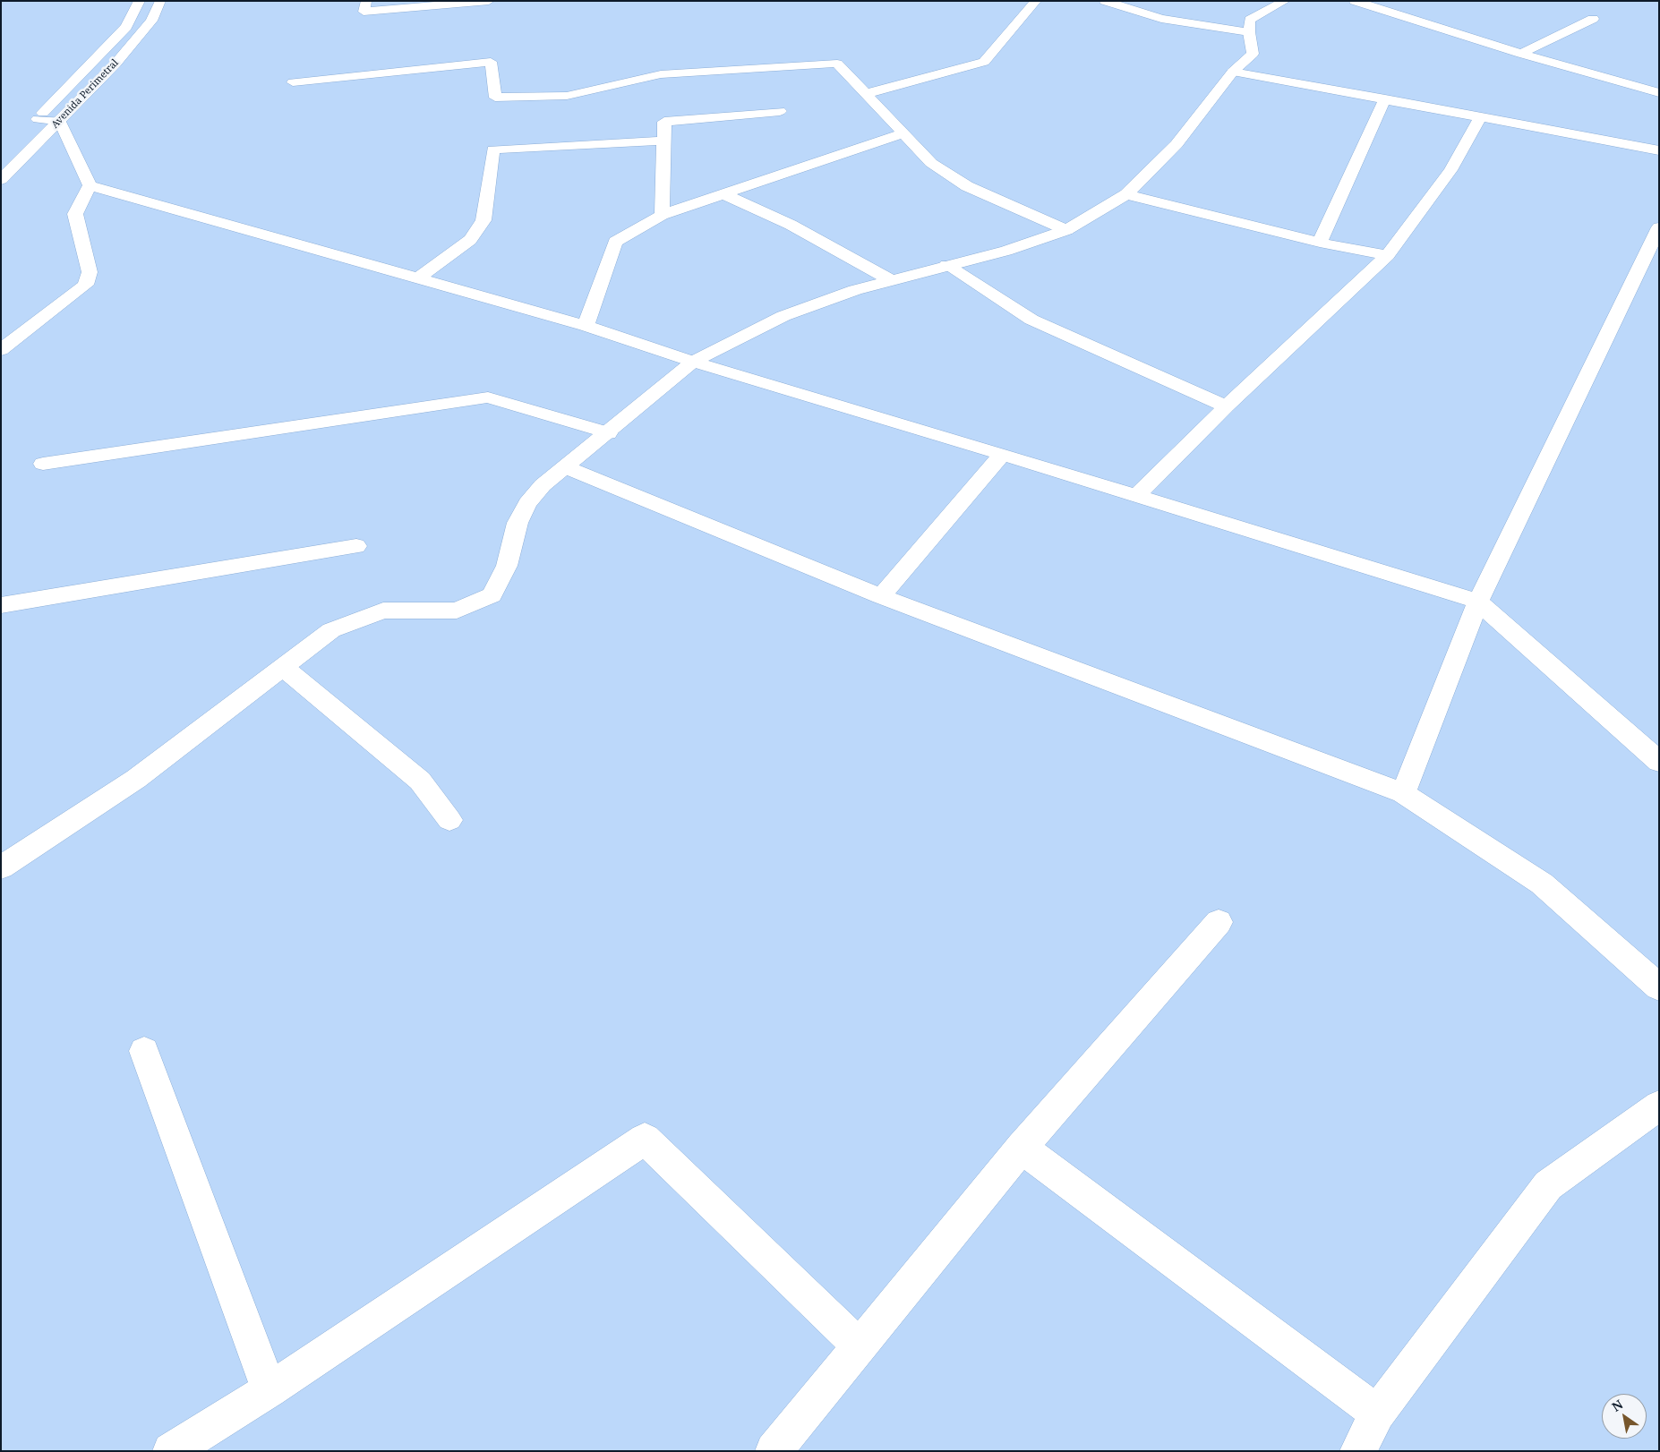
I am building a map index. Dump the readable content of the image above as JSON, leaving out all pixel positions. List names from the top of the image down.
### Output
{
  "streets": {
    "street": ["Avenida Perimetral"]
  },
  "north": "top left"
}
